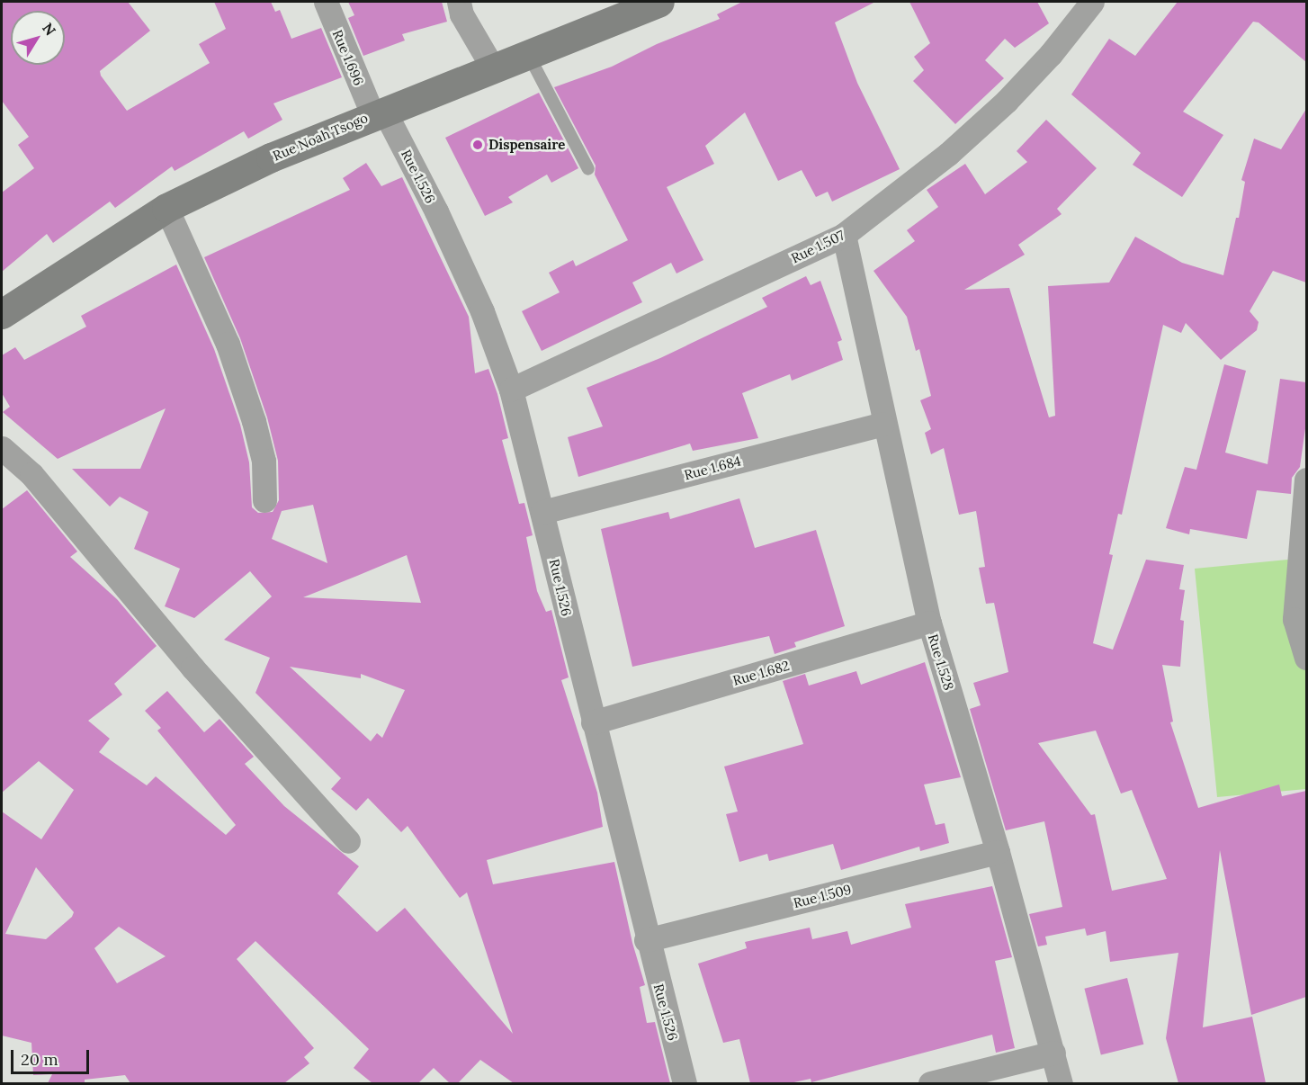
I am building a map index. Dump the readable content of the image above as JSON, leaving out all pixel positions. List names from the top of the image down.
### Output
{
  "streets": {
    "main road": ["Rue Noah Tsogo"],
    "street": [
      "Rue 1.696",
      "Rue 1.526",
      "Rue 1.507",
      "Rue 1.684",
      "Rue 1.528",
      "Rue 1.682",
      "Rue 1.509"
    ]
  },
  "crossings": [
    ["Rue 1.696", "Rue Noah Tsogo"],
    ["Rue 1.696", "Rue 1.526"],
    ["Rue Noah Tsogo", "Rue 1.526"],
    ["Rue 1.526", "Rue 1.507"],
    ["Rue 1.526", "Rue 1.684"],
    ["Rue 1.526", "Rue 1.682"],
    ["Rue 1.526", "Rue 1.509"],
    ["Rue 1.507", "Rue 1.528"],
    ["Rue 1.684", "Rue 1.528"],
    ["Rue 1.528", "Rue 1.682"],
    ["Rue 1.528", "Rue 1.509"]
  ],
  "places": ["Dispensaire"],
  "scale_bar": "20 m",
  "north": "top right"
}
